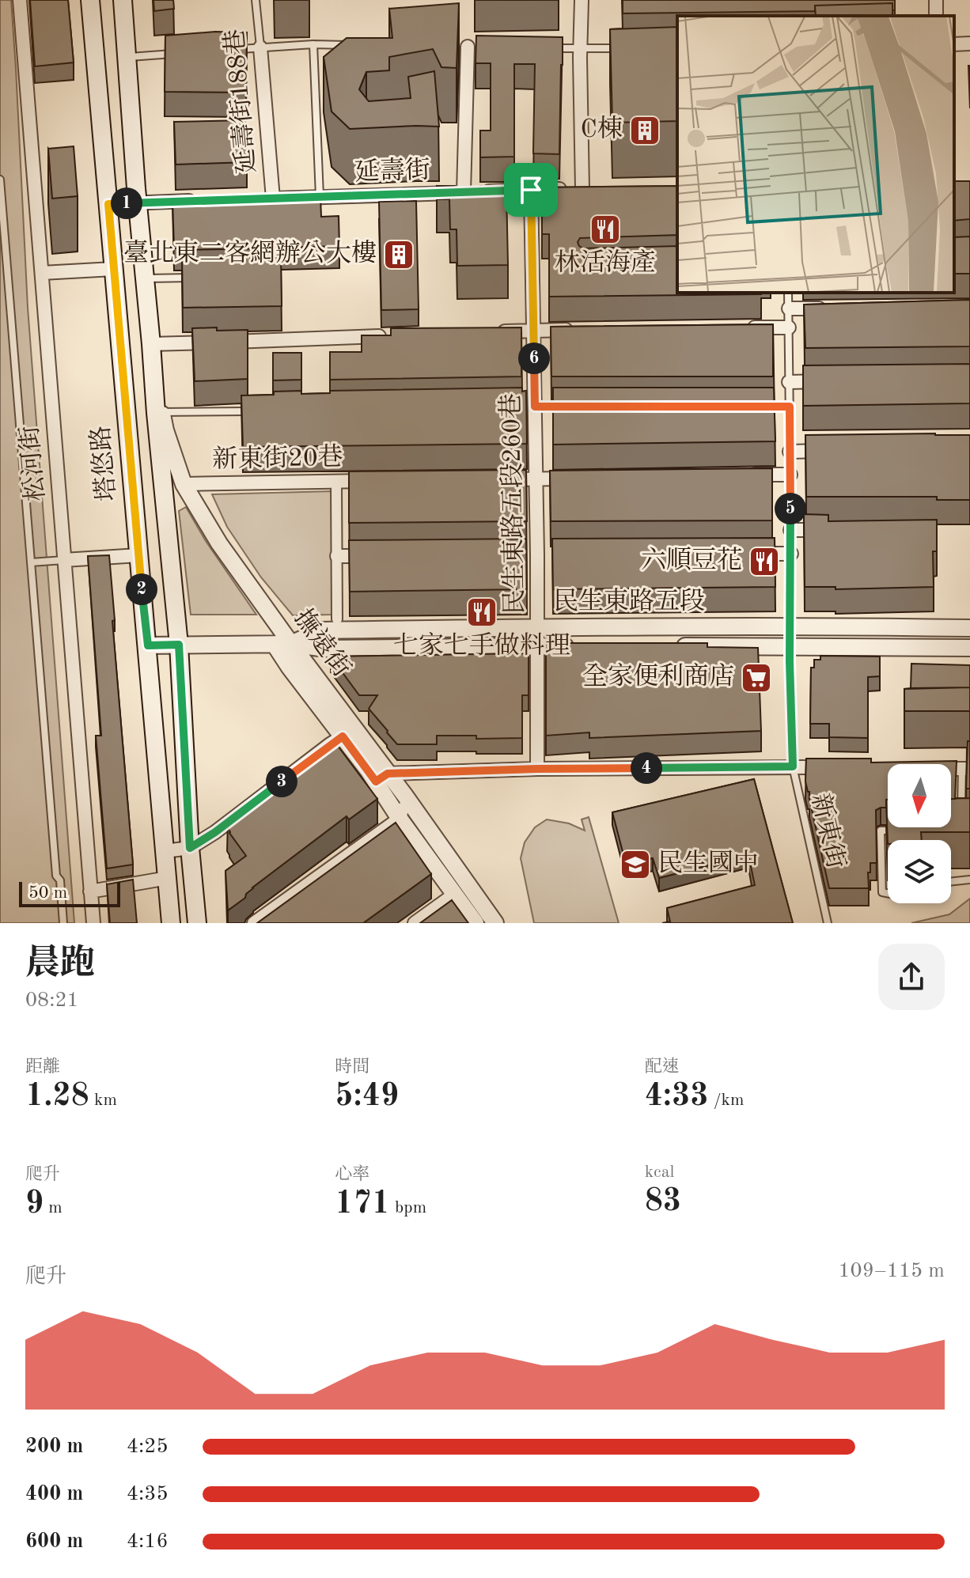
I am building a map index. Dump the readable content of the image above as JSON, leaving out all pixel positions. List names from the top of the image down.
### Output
{
  "streets": {
    "main road": ["塔悠路"],
    "street": [
      "延壽街188巷",
      "延壽街",
      "新東街20巷",
      "松河街",
      "民生東路五段260巷",
      "民生東路五段",
      "撫遠街"
    ],
    "lane": ["新東街"]
  },
  "crossings": [
    ["延壽街188巷", "延壽街"],
    ["延壽街", "民生東路五段260巷"],
    ["新東街20巷", "撫遠街"],
    ["塔悠路", "民生東路五段"],
    ["民生東路五段260巷", "民生東路五段"],
    ["民生東路五段", "撫遠街"],
    ["民生東路五段", "新東街"]
  ],
  "places": {
    "building": ["C棟", "臺北東二客網辦公大樓"],
    "restaurant": ["林活海產", "六順豆花", "七家七手做料理"],
    "supermarket": ["全家便利商店"],
    "school or university": ["民生國中"]
  },
  "scale_bar": "50 m",
  "north": "bottom",
  "page": {
    "pins": [
      "1",
      "6",
      "5",
      "2",
      "4",
      "3"
    ],
    "scale": "50 m",
    "heading": ["晨跑", "08:21"],
    "stats": [
      ["距離", "1.28 km"],
      ["時間", "5:49"],
      ["配速", "4:33 /km"],
      ["爬升", "9 m"],
      ["心率", "171 bpm"],
      ["kcal", "83"]
    ],
    "chart": ["爬升", "109–115 m"],
    "list": [
      {
        "name": "200 m",
        "note": "4:25"
      },
      {
        "name": "400 m",
        "note": "4:35"
      },
      {
        "name": "600 m",
        "note": "4:16"
      }
    ]
  }
}
